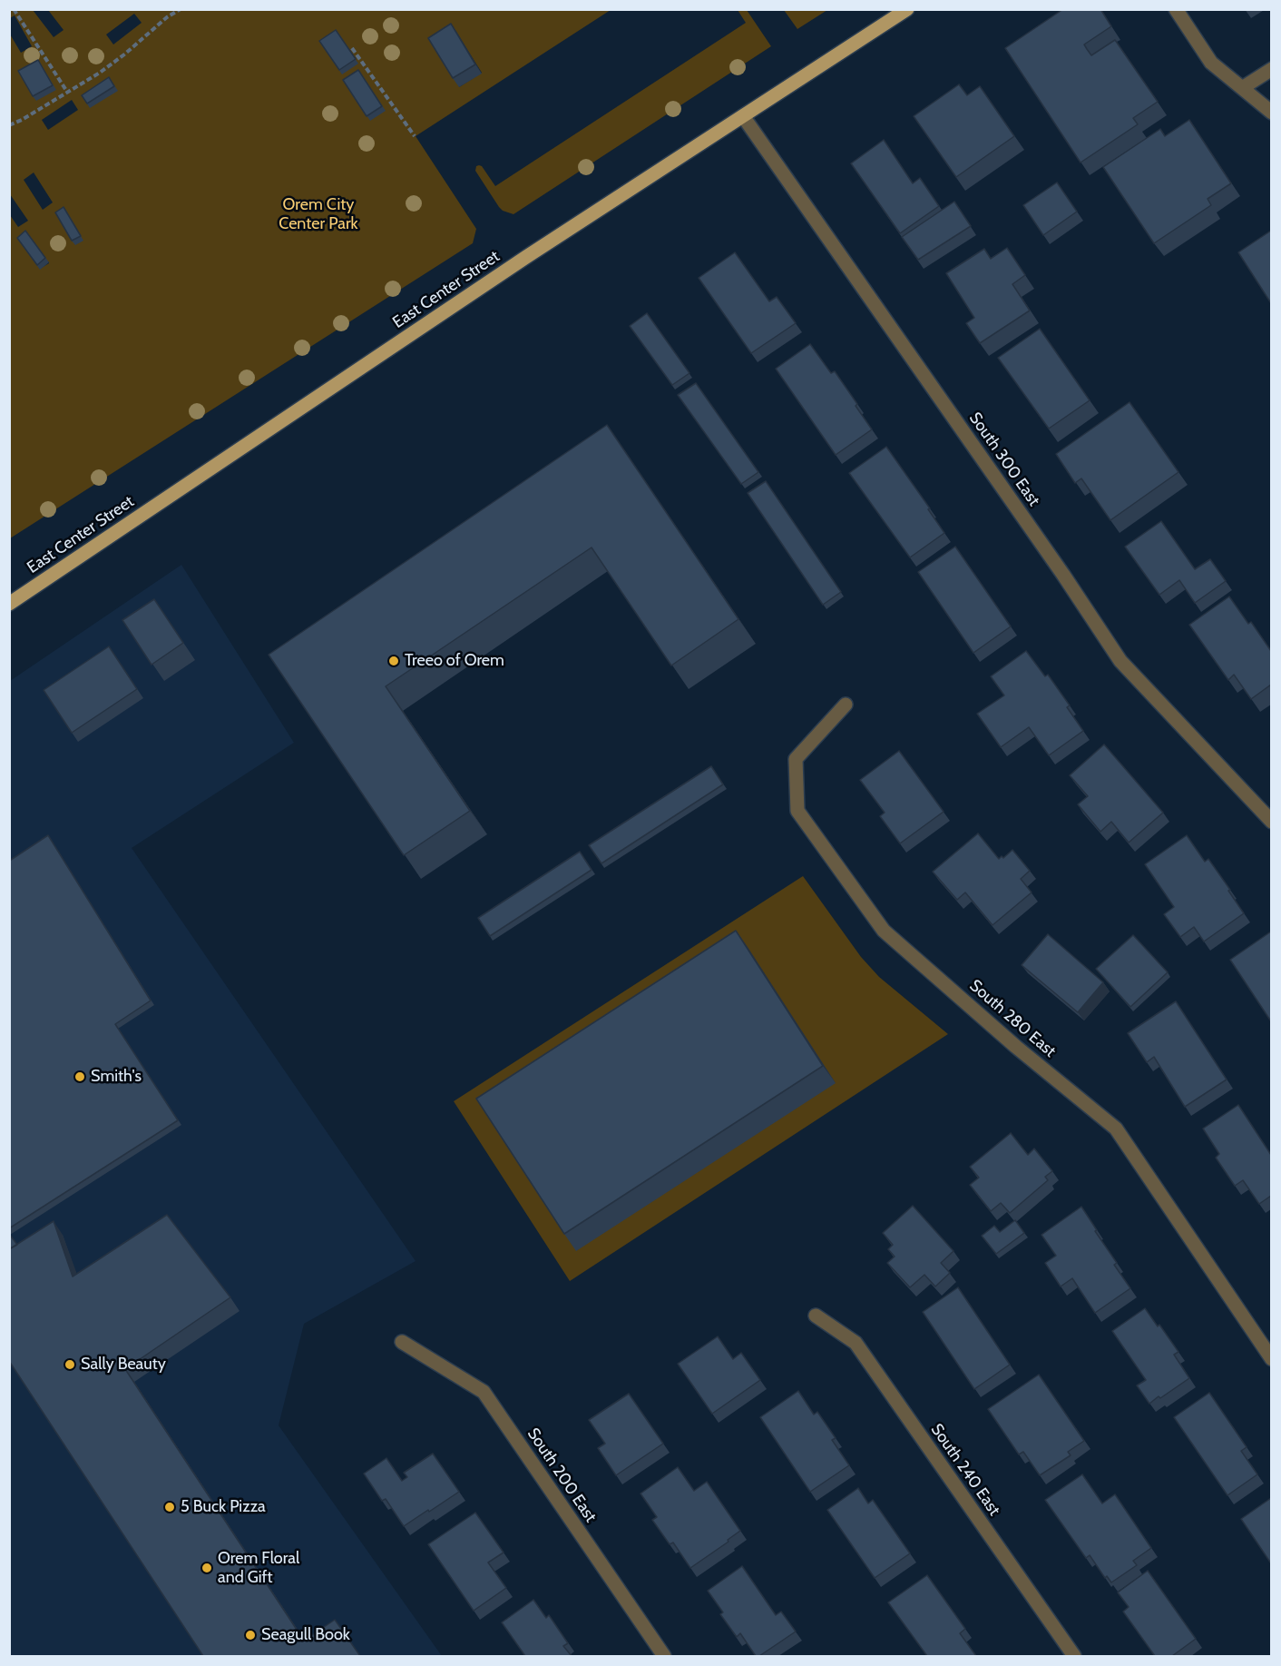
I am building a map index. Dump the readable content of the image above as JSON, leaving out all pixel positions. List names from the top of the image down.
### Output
{
  "streets": {
    "main road": ["East Center Street"],
    "street": [
      "South 300 East",
      "South 280 East",
      "South 240 East",
      "South 200 East"
    ]
  },
  "crossings": [
    ["East Center Street", "South 300 East"]
  ],
  "parks": ["Orem City Center Park"],
  "places": [
    "Treeo of Orem",
    "Smith's",
    "Sally Beauty",
    "5 Buck Pizza",
    "Orem Floral and Gift",
    "Seagull Book"
  ]
}
